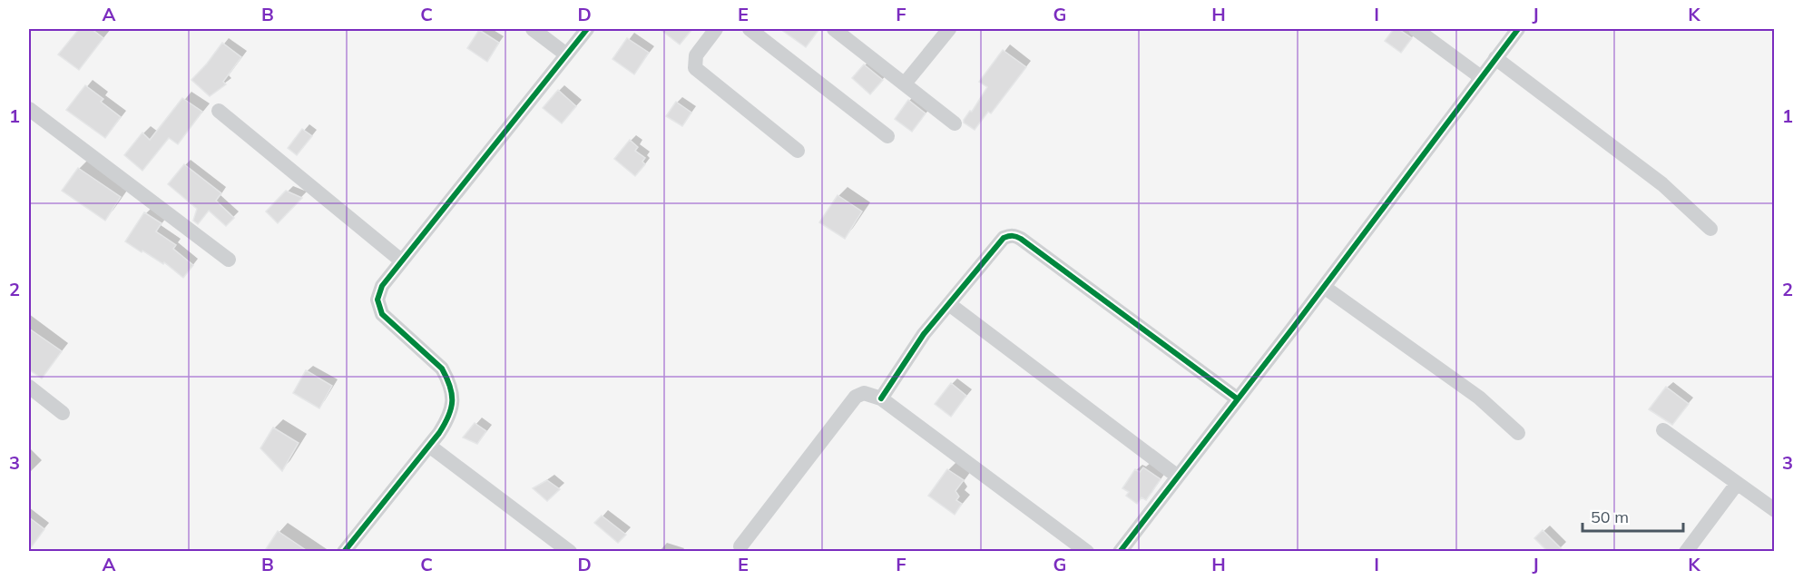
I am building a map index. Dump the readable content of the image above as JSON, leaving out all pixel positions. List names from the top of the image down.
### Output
{
  "scale_bar": "50 m",
  "grid": {
    "columns": [
      "A",
      "B",
      "C",
      "D",
      "E",
      "F",
      "G",
      "H",
      "I",
      "J",
      "K"
    ],
    "rows": ["1", "2", "3"]
  }
}
